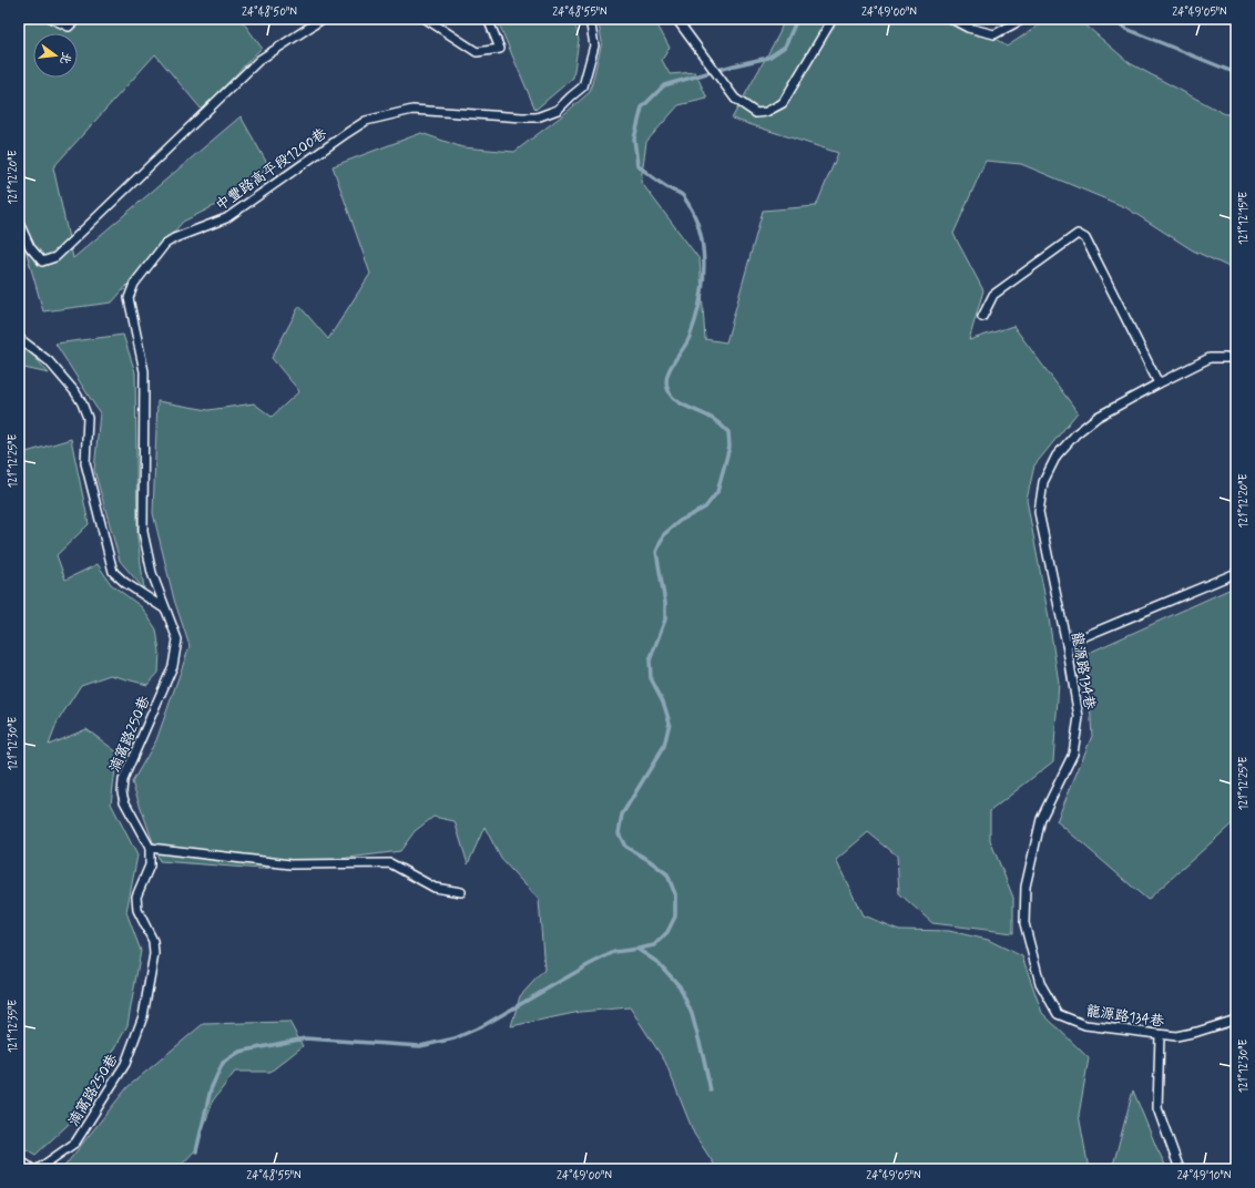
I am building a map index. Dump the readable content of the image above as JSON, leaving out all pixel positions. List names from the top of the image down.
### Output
{
  "streets": {
    "lane": ["中豐路高平段1200巷", "龍源路134巷", "湳窩路250巷"]
  },
  "crossings": [
    ["中豐路高平段1200巷", "湳窩路250巷"]
  ],
  "north": "right",
  "coordinates": [
    "24°48'50\"N",
    "24°48'55\"N",
    "24°49'00\"N",
    "24°49'05\"N",
    "121°12'20\"E",
    "121°12'15\"E",
    "121°12'25\"E",
    "121°12'30\"E",
    "121°12'35\"E",
    "24°49'10\"N"
  ]
}
